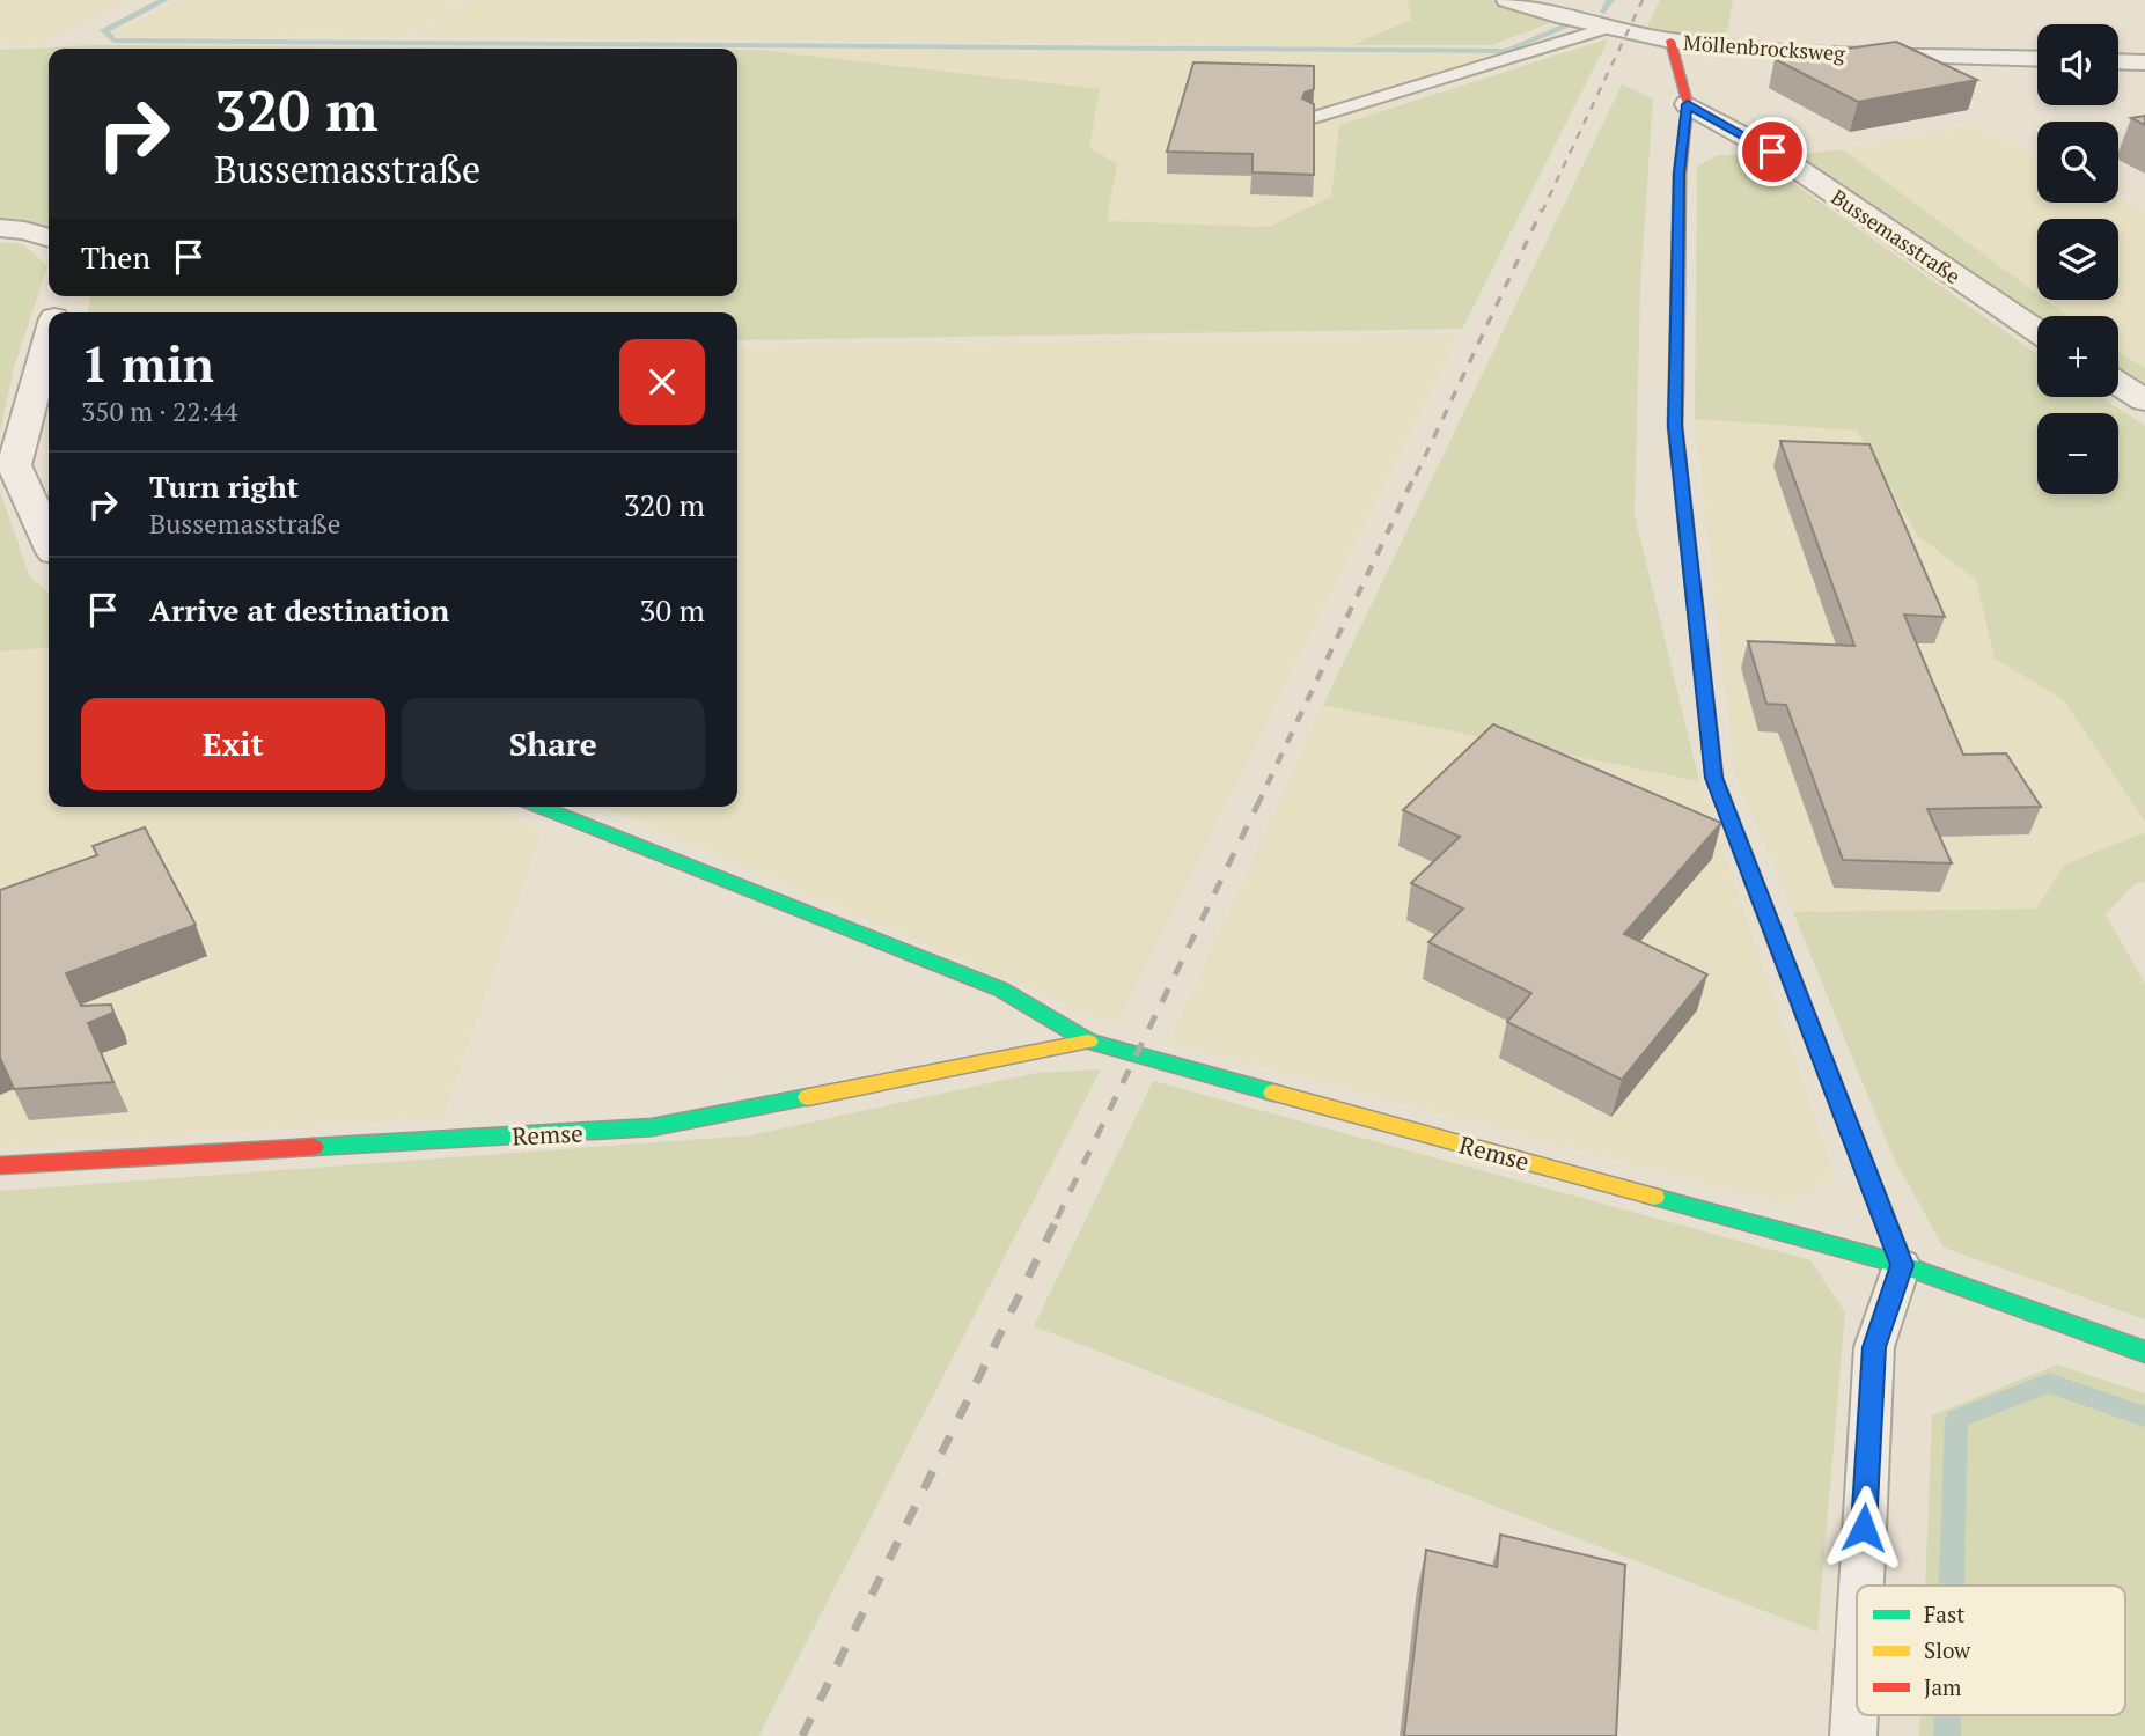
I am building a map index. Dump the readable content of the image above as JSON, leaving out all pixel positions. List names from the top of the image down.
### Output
{
  "streets": {
    "street": ["Möllenbrocksweg", "Bussemasstraße", "Remse"]
  },
  "legend": ["Fast", "Slow", "Jam"],
  "page": {
    "map_buttons": ["+", "−"],
    "turn": ["320 m", "Bussemasstraße"],
    "then": "Then",
    "heading": ["1 min", "350 m · 22:44"],
    "list": [
      {
        "name": "Turn right",
        "note": "Bussemasstraße",
        "value": "320 m"
      },
      {
        "name": "Arrive at destination",
        "value": "30 m"
      }
    ],
    "buttons": ["Exit", "Share"]
  }
}
